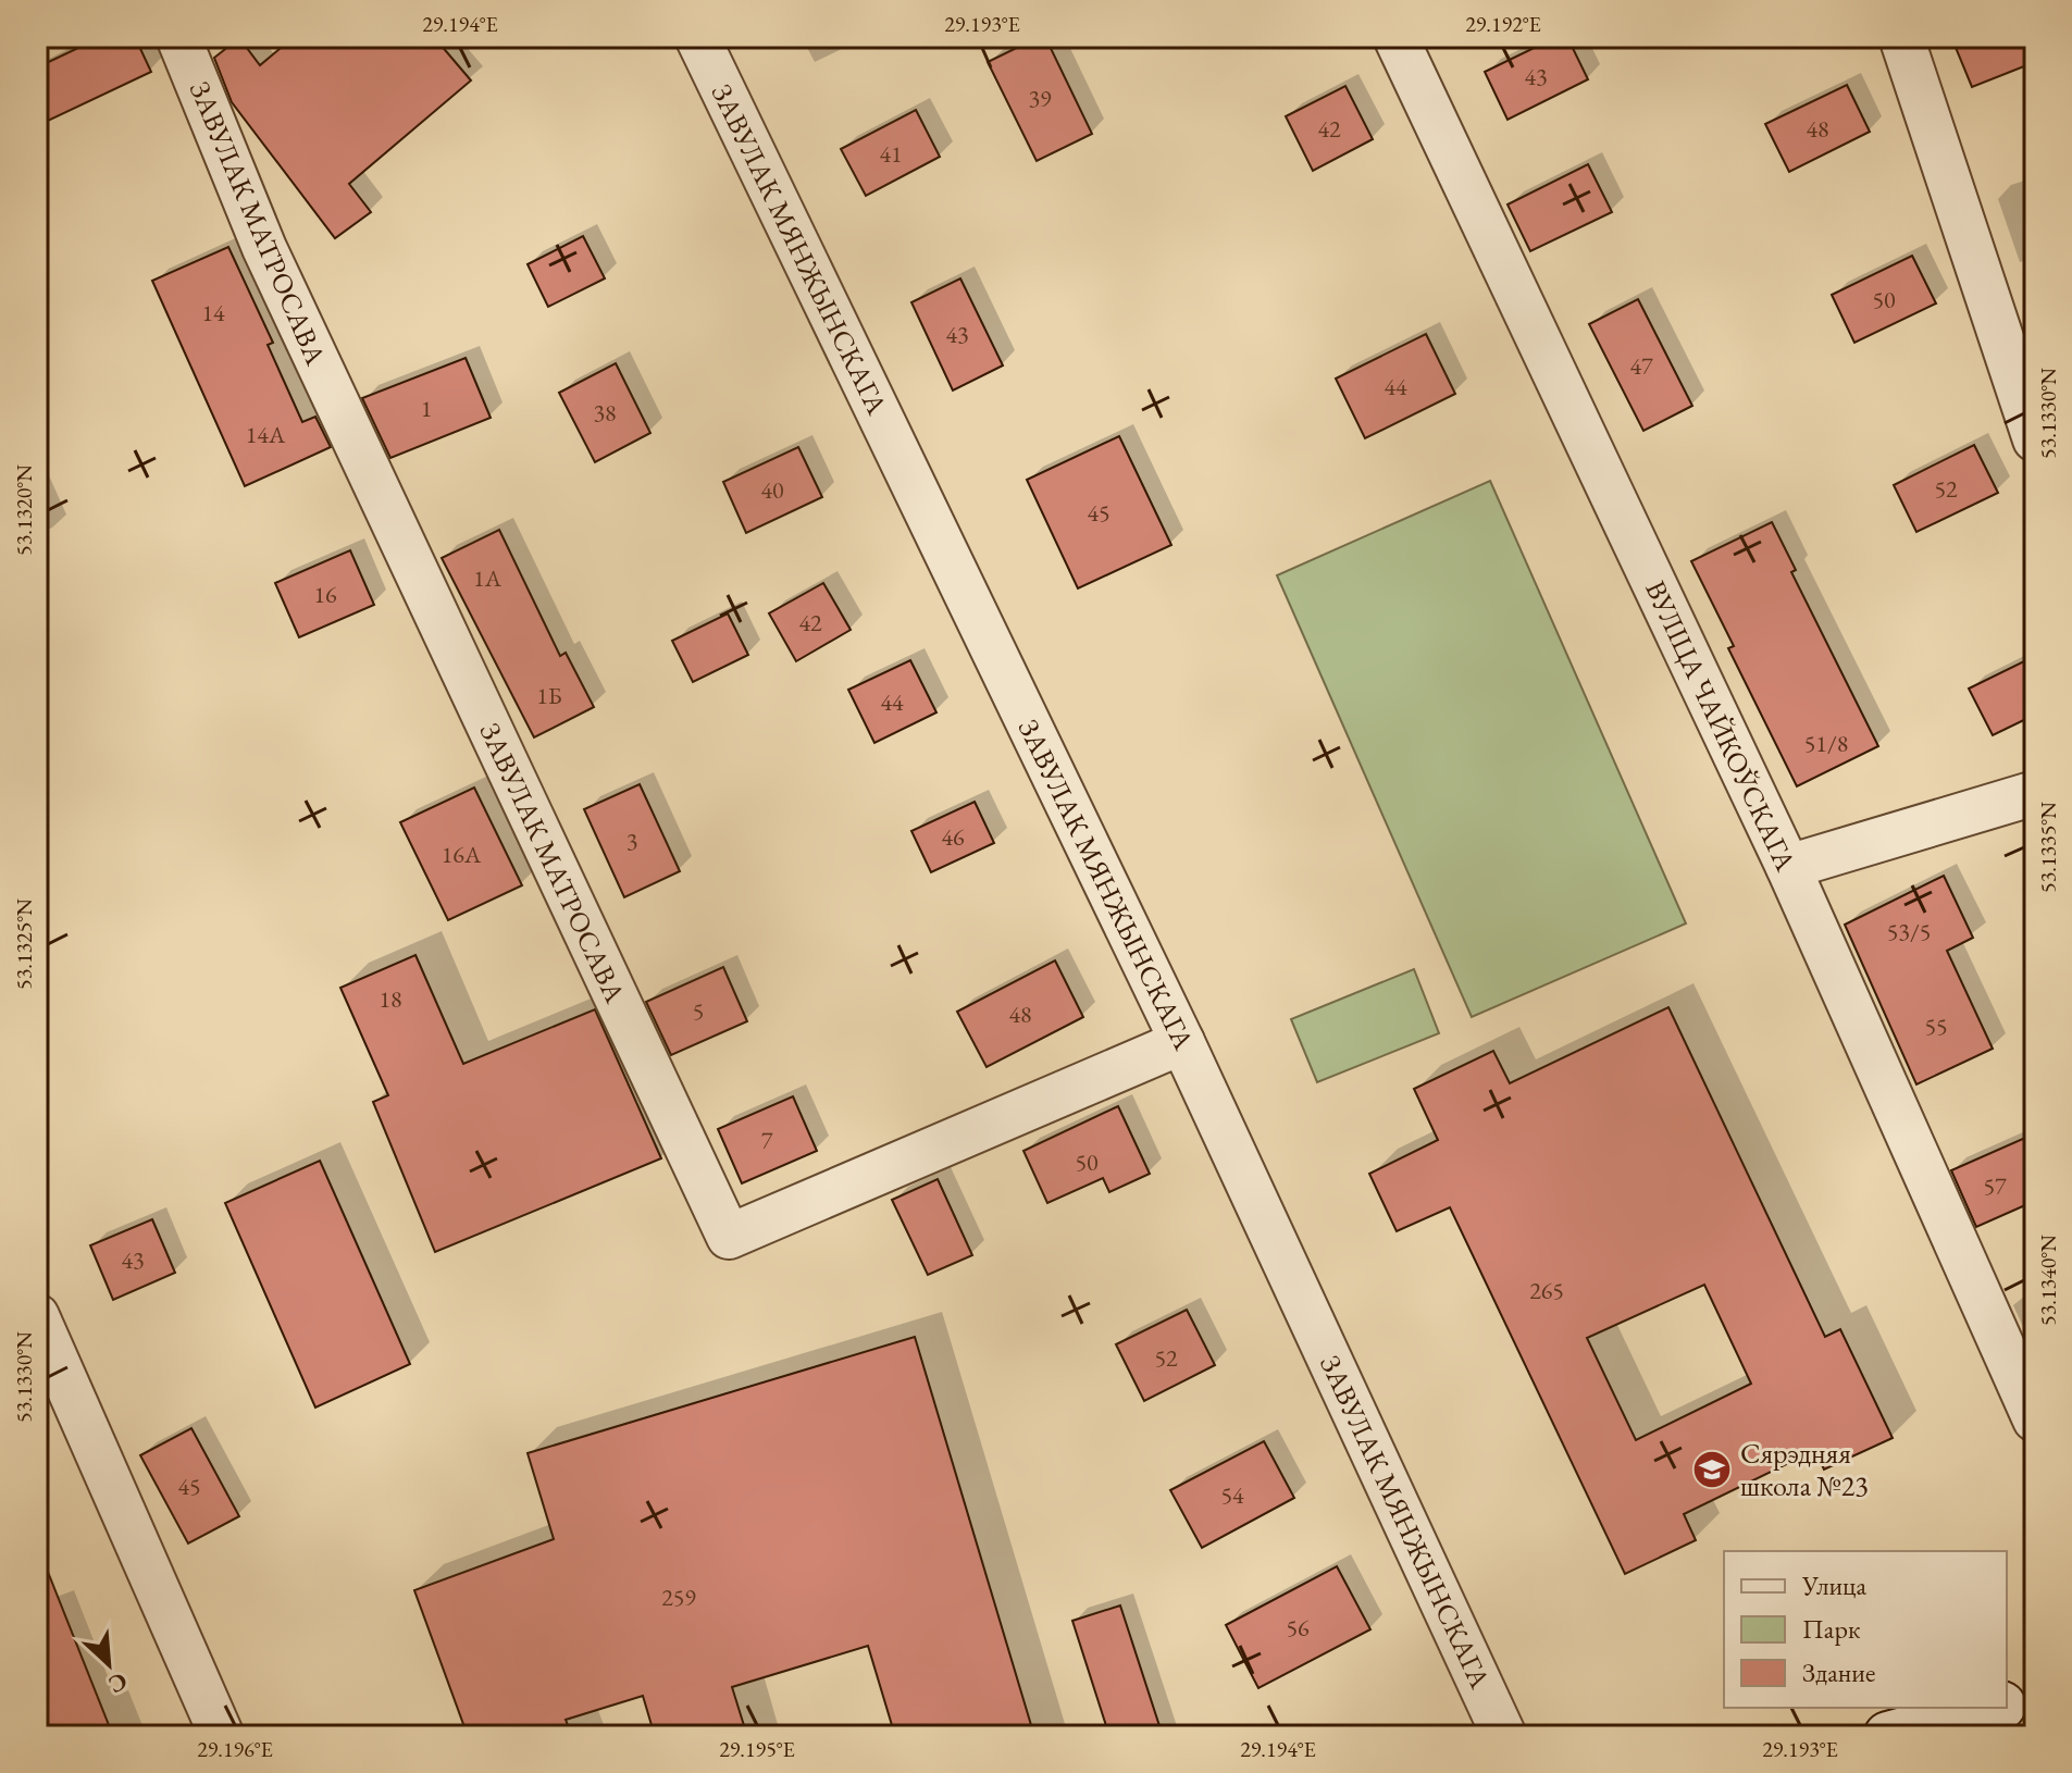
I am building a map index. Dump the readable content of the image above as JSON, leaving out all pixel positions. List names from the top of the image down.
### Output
{
  "streets": {
    "street": ["ЗАВУЛАК МАТРОСАВА", "ЗАВУЛАК МЯНЖЫНСКАГА", "ВУЛІЦА ЧАЙКОЎСКАГА"]
  },
  "crossings": [
    ["ЗАВУЛАК МАТРОСАВА", "ЗАВУЛАК МЯНЖЫНСКАГА"]
  ],
  "places": {
    "school or university": ["Сярэдняя школа №23"]
  },
  "house_numbers": [
    "43",
    "39",
    "42",
    "48",
    "41",
    "50",
    "14",
    "43",
    "47",
    "44",
    "1",
    "38",
    "14А",
    "52",
    "40",
    "45",
    "1А",
    "16",
    "42",
    "1Б",
    "44",
    "51/8",
    "46",
    "3",
    "16А",
    "53/5",
    "18",
    "5",
    "48",
    "55",
    "7",
    "50",
    "57",
    "43",
    "265",
    "52",
    "45",
    "54",
    "259",
    "56"
  ],
  "legend": ["Улица", "Парк", "Здание"],
  "north": "bottom right",
  "coordinates": [
    "29.194°E",
    "29.193°E",
    "29.192°E",
    "53.1330°N",
    "53.1320°N",
    "53.1335°N",
    "53.1325°N",
    "53.1340°N",
    "29.196°E",
    "29.195°E"
  ]
}
